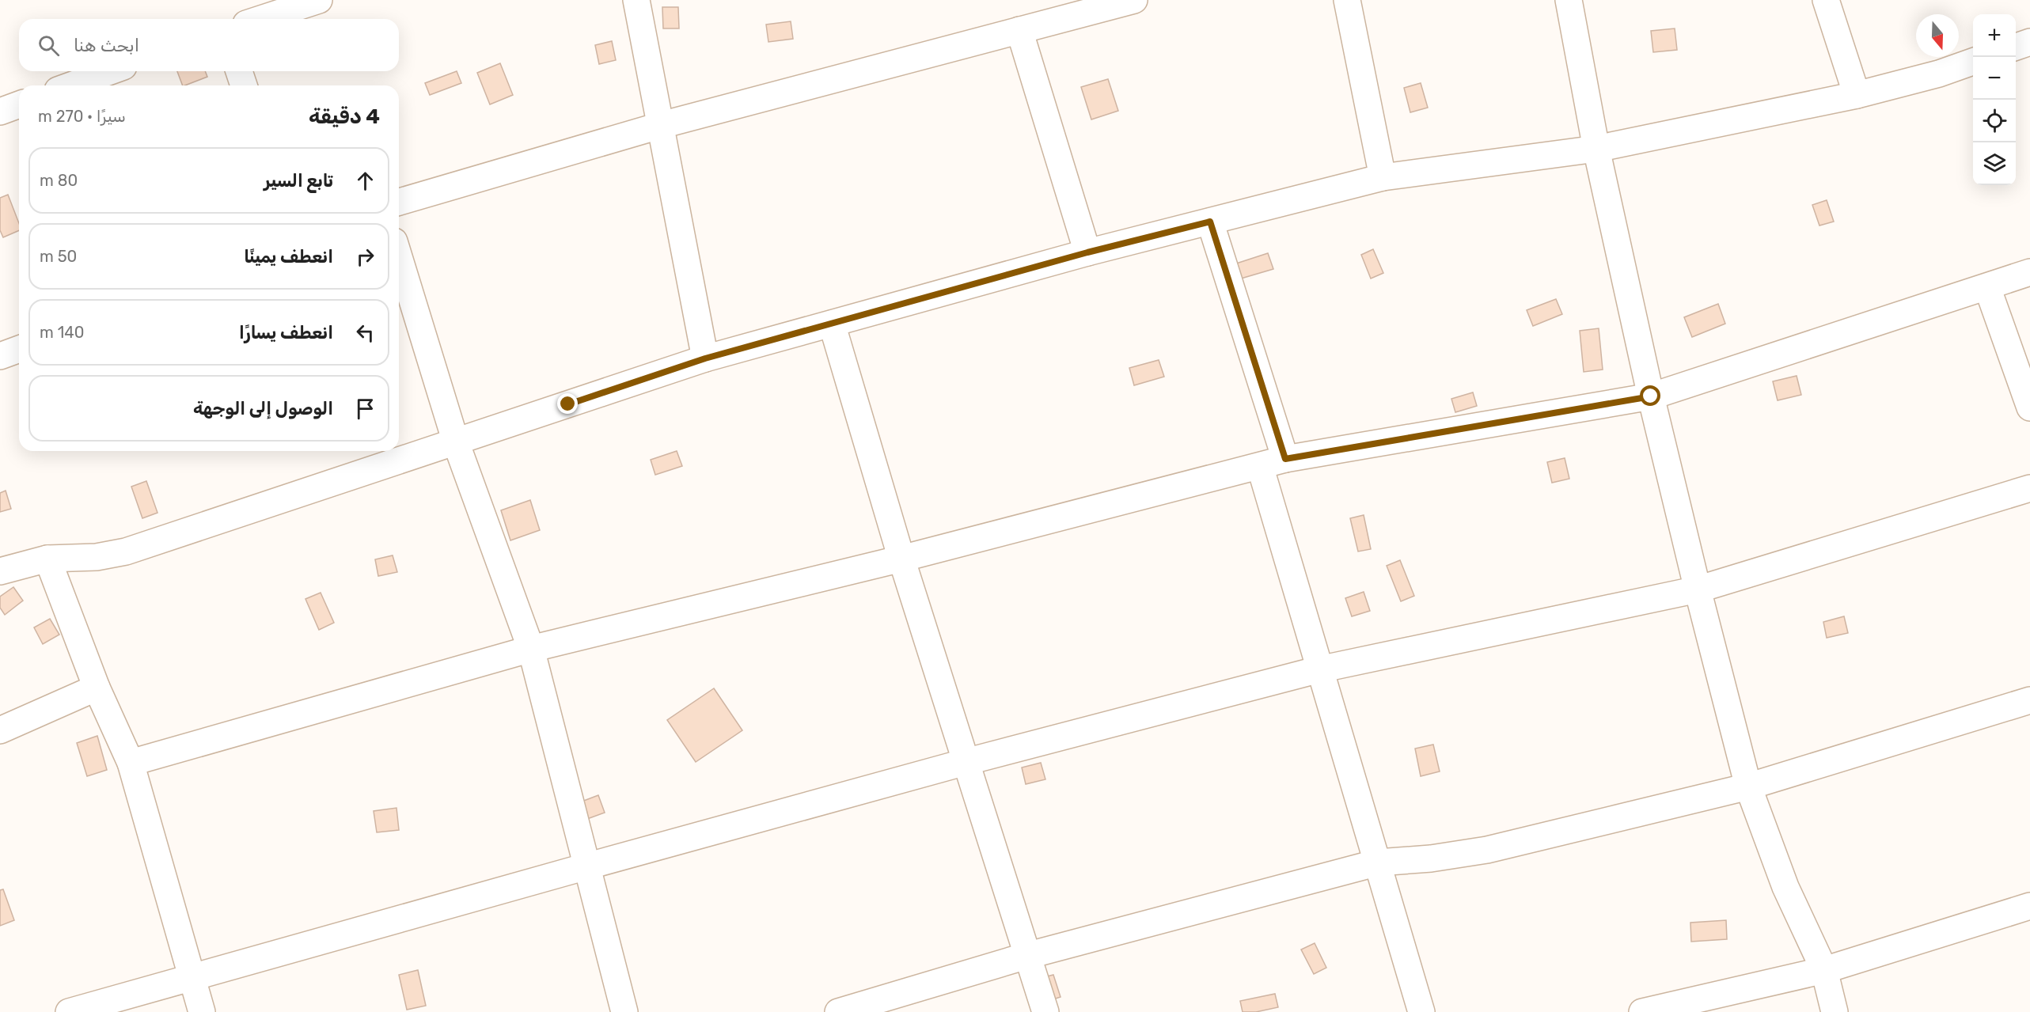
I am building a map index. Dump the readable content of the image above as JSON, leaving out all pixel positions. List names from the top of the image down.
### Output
{
  "north": "bottom",
  "page": {
    "map_buttons": ["+", "−"],
    "search": "ابحث هنا",
    "heading": ["4 دقيقة", "سيرًا · 270 m"],
    "list": [
      ["تابع السير", "80 m"],
      ["انعطف يمينًا", "50 m"],
      ["انعطف يسارًا", "140 m"],
      "الوصول إلى الوجهة"
    ]
  }
}
